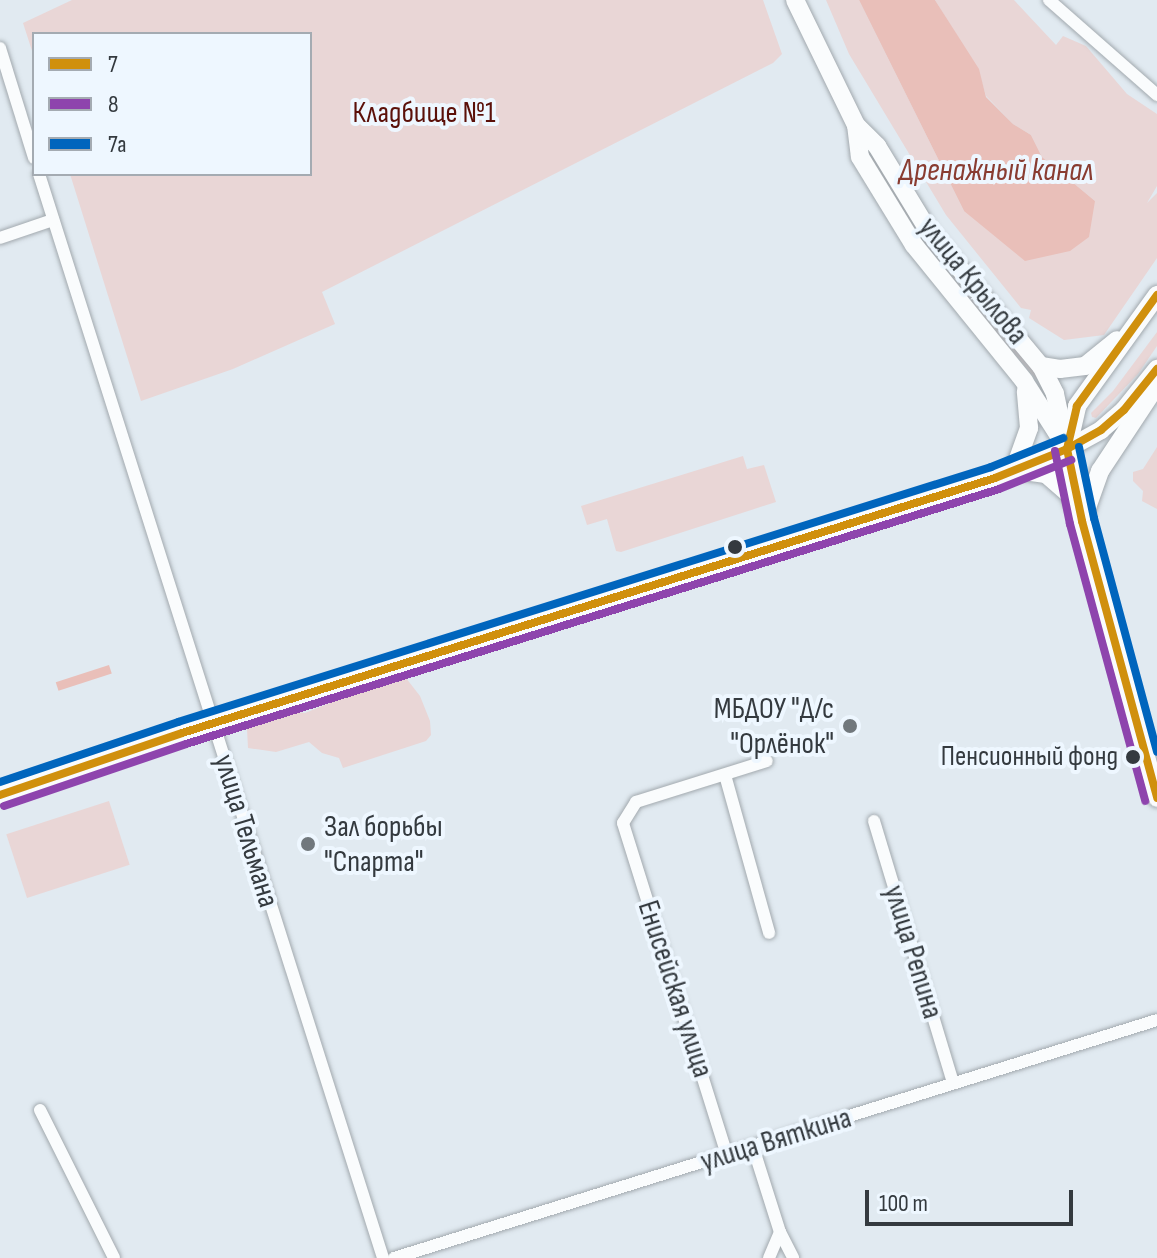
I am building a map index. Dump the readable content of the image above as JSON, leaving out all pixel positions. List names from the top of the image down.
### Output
{
  "streets": {
    "main road": ["улица Крылова"],
    "street": [
      "улица Тельмана",
      "улица Репина",
      "Енисейская улица",
      "улица Вяткина"
    ]
  },
  "crossings": [
    ["улица Репина", "улица Вяткина"],
    ["Енисейская улица", "улица Вяткина"]
  ],
  "water": ["Дренажный канал"],
  "parks": ["Кладбище №1"],
  "places": ["МБДОУ \"Д/с \"Орлёнок\"", "Пенсионный фонд", "Зал борьбы \"Спарта\""],
  "lines": ["transit line 7", "transit line 7а", "transit line 8"],
  "legend": ["7", "8", "7а"],
  "scale_bar": "100 m"
}
